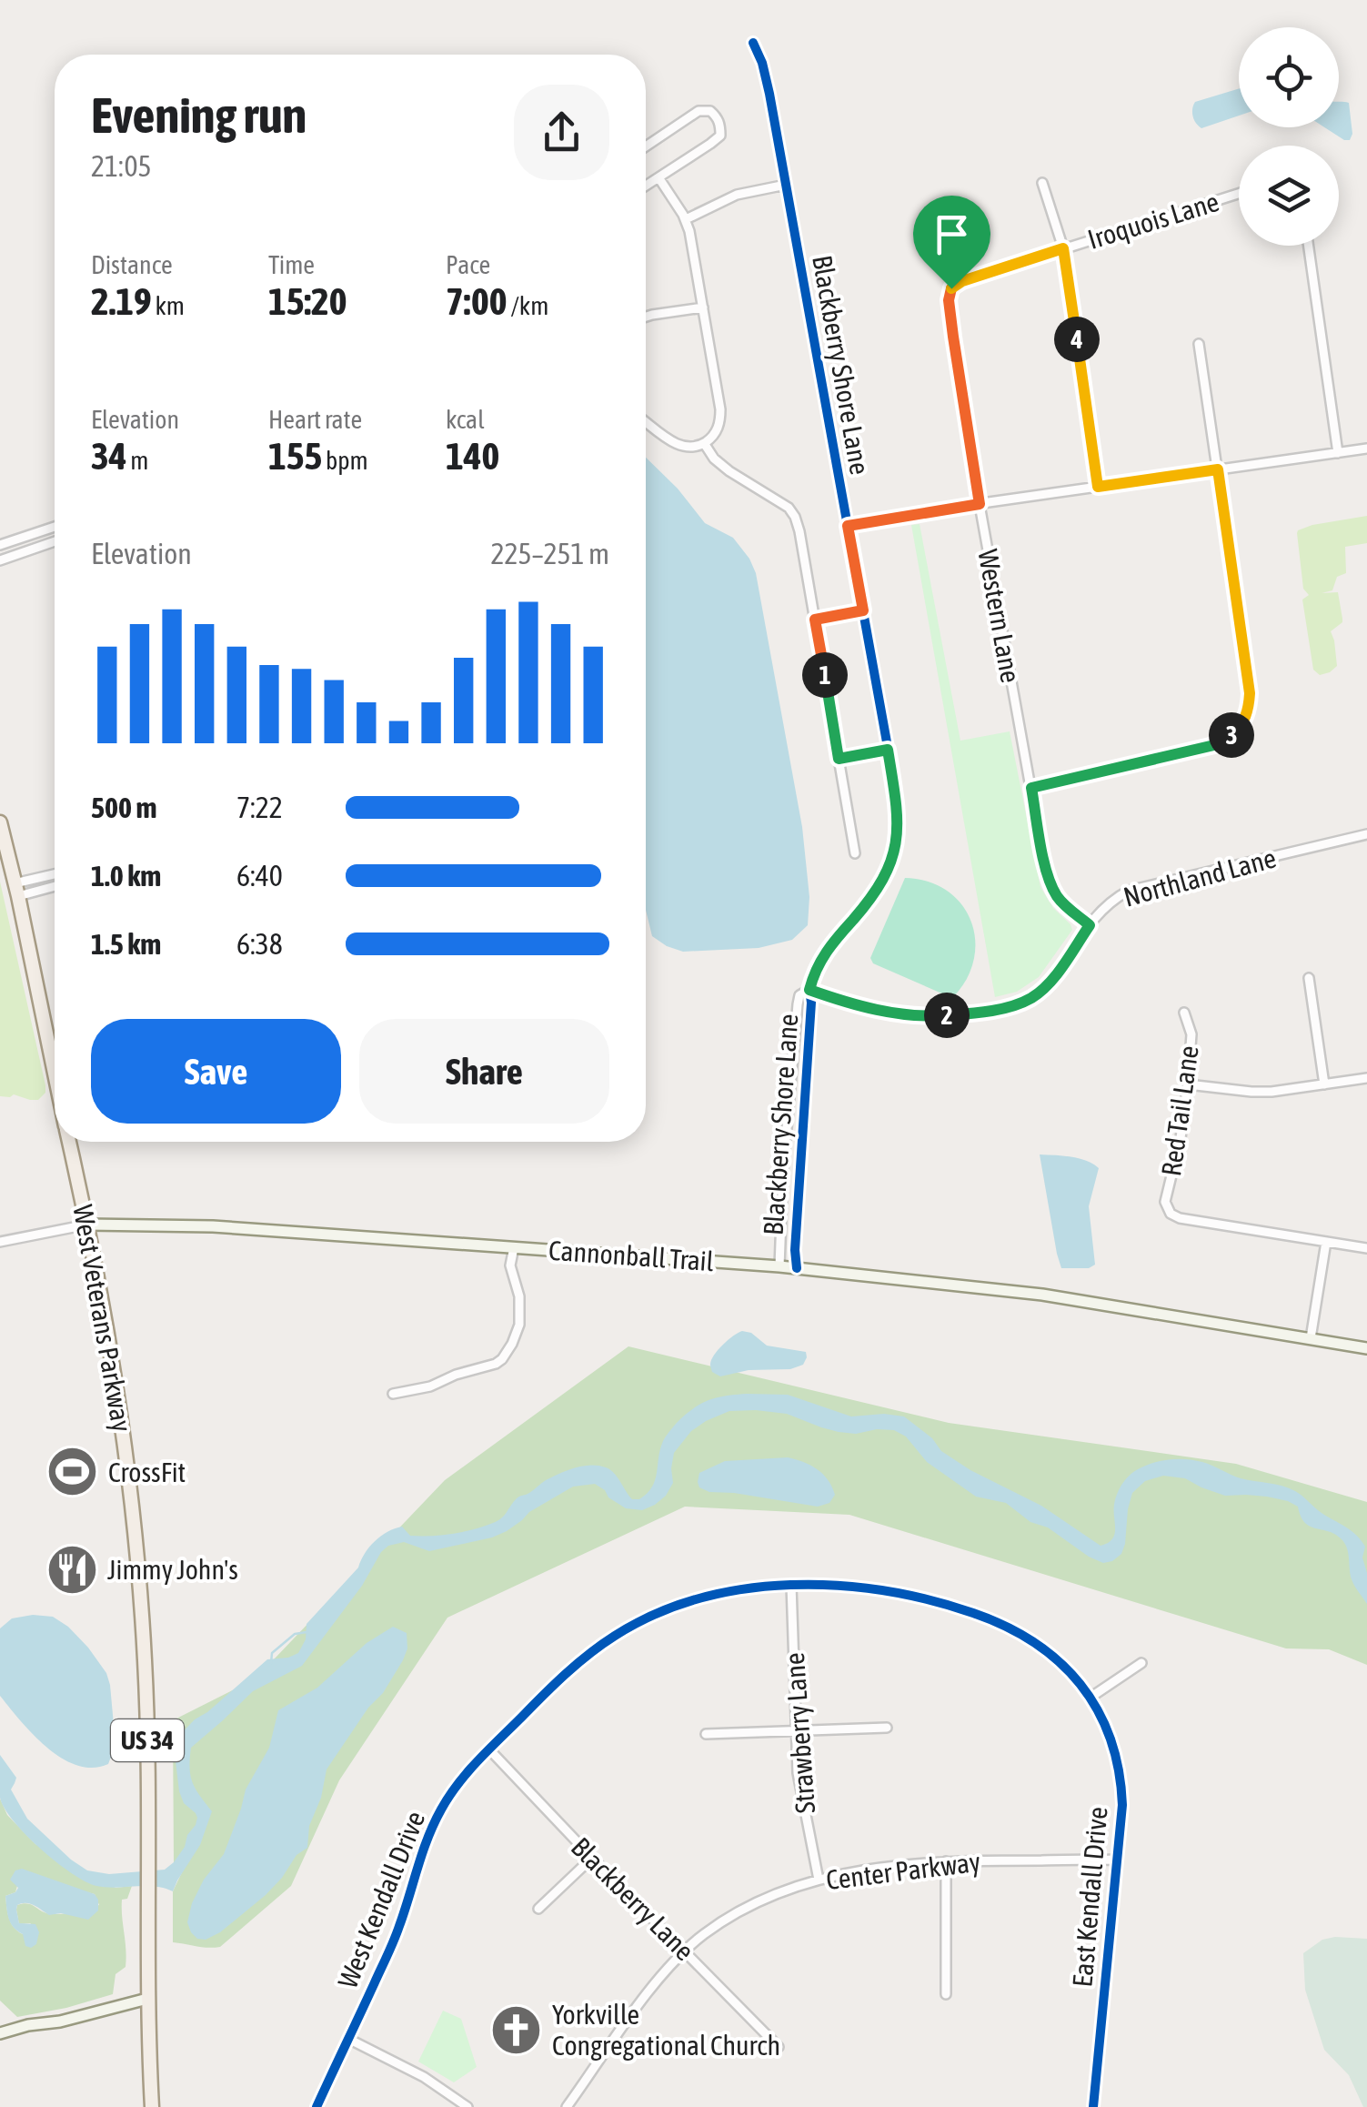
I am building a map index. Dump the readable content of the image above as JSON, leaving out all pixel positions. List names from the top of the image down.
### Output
{
  "streets": {
    "main road": ["Cannonball Trail", "West Veterans Parkway", "US 34"],
    "street": [
      "Iroquois Lane",
      "Blackberry Shore Lane",
      "Western Lane",
      "Northland Lane",
      "Red Tail Lane",
      "Strawberry Lane",
      "Center Parkway",
      "East Kendall Drive",
      "Blackberry Lane",
      "West Kendall Drive"
    ]
  },
  "crossings": [
    ["Iroquois Lane", "Western Lane"],
    ["Blackberry Shore Lane", "Northland Lane"],
    ["Blackberry Shore Lane", "Cannonball Trail"],
    ["Western Lane", "Northland Lane"],
    ["Cannonball Trail", "West Veterans Parkway"],
    ["Strawberry Lane", "Center Parkway"],
    ["Strawberry Lane", "West Kendall Drive"],
    ["Center Parkway", "East Kendall Drive"],
    ["Center Parkway", "Blackberry Lane"],
    ["East Kendall Drive", "West Kendall Drive"],
    ["Blackberry Lane", "West Kendall Drive"]
  ],
  "places": {
    "sports": ["CrossFit"],
    "restaurant": ["Jimmy John's"],
    "church": ["Yorkville Congregational Church"]
  },
  "page": {
    "heading": ["Evening run", "21:05"],
    "stats": [
      ["Distance", "2.19 km"],
      ["Time", "15:20"],
      ["Pace", "7:00 /km"],
      ["Elevation", "34 m"],
      ["Heart rate", "155 bpm"],
      ["kcal", "140"]
    ],
    "pins": [
      "4",
      "1",
      "3",
      "2"
    ],
    "chart": ["Elevation", "225–251 m"],
    "list": [
      {
        "name": "500 m",
        "note": "7:22"
      },
      {
        "name": "1.0 km",
        "note": "6:40"
      },
      {
        "name": "1.5 km",
        "note": "6:38"
      }
    ],
    "buttons": ["Save", "Share"]
  }
}
